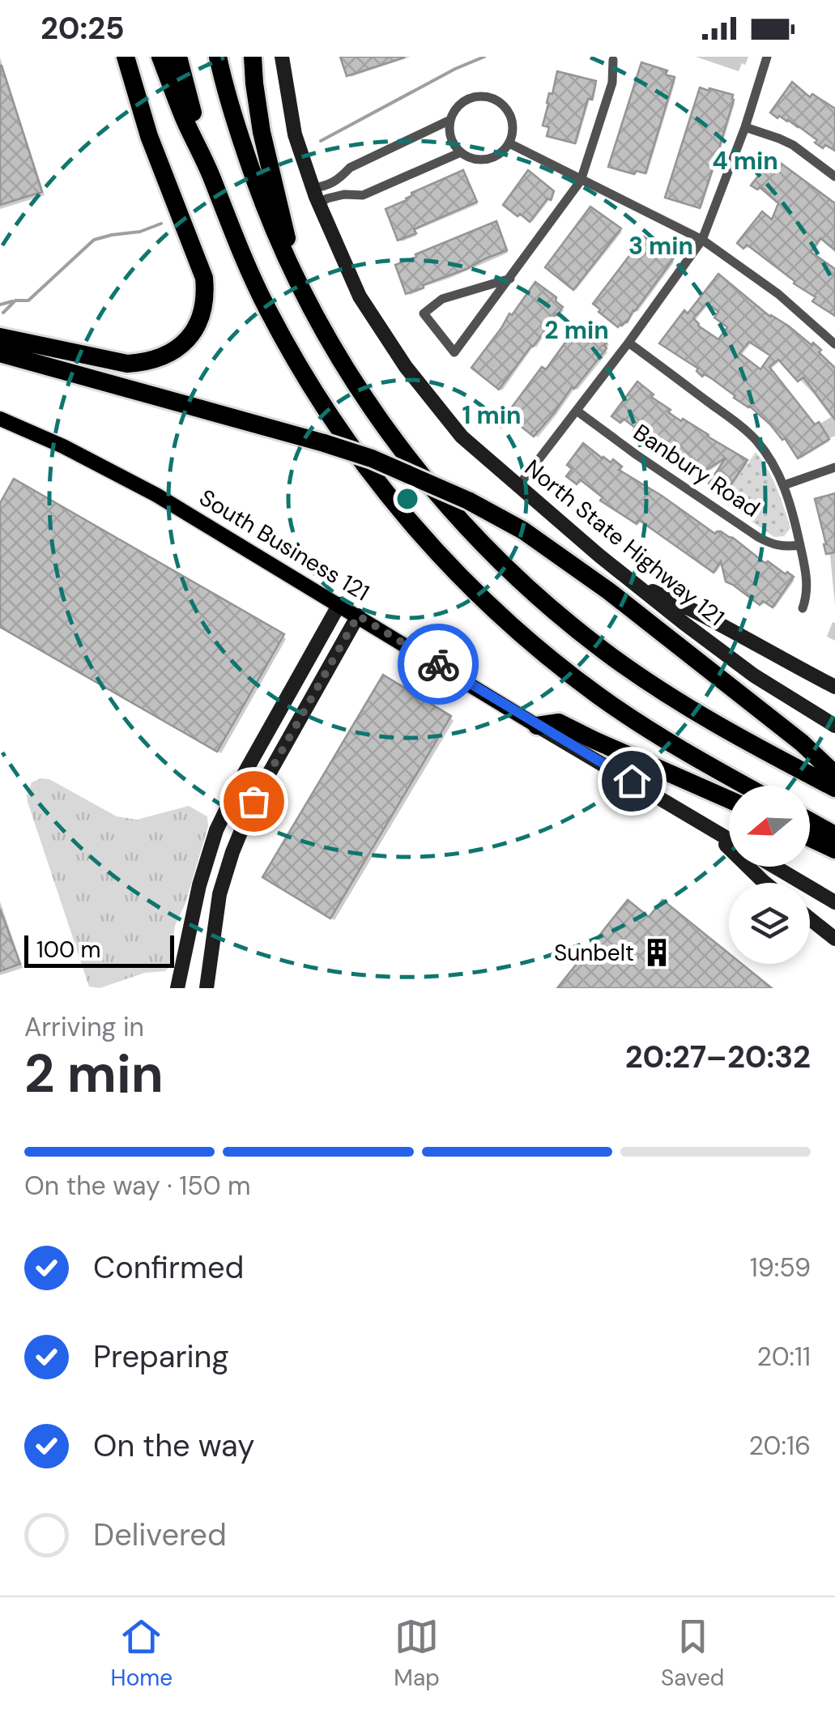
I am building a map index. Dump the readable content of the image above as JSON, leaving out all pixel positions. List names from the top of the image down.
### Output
{
  "streets": {
    "main road": ["North State Highway 121", "South Business 121"],
    "street": ["Banbury Road"]
  },
  "places": {
    "building": ["Sunbelt"]
  },
  "scale_bar": "100 m",
  "north": "left",
  "page": {
    "status": "20:25",
    "scale": "100 m",
    "heading": ["2 min", "Arriving in", "20:27–20:32"],
    "bar": "On the way · 150 m",
    "list": [
      ["Confirmed", "19:59"],
      ["Preparing", "20:11"],
      ["On the way", "20:16"],
      "Delivered"
    ],
    "tabs": ["Home", "Map", "Saved"]
  },
  "rings": [
    "4 min",
    "3 min",
    "2 min",
    "1 min"
  ]
}
